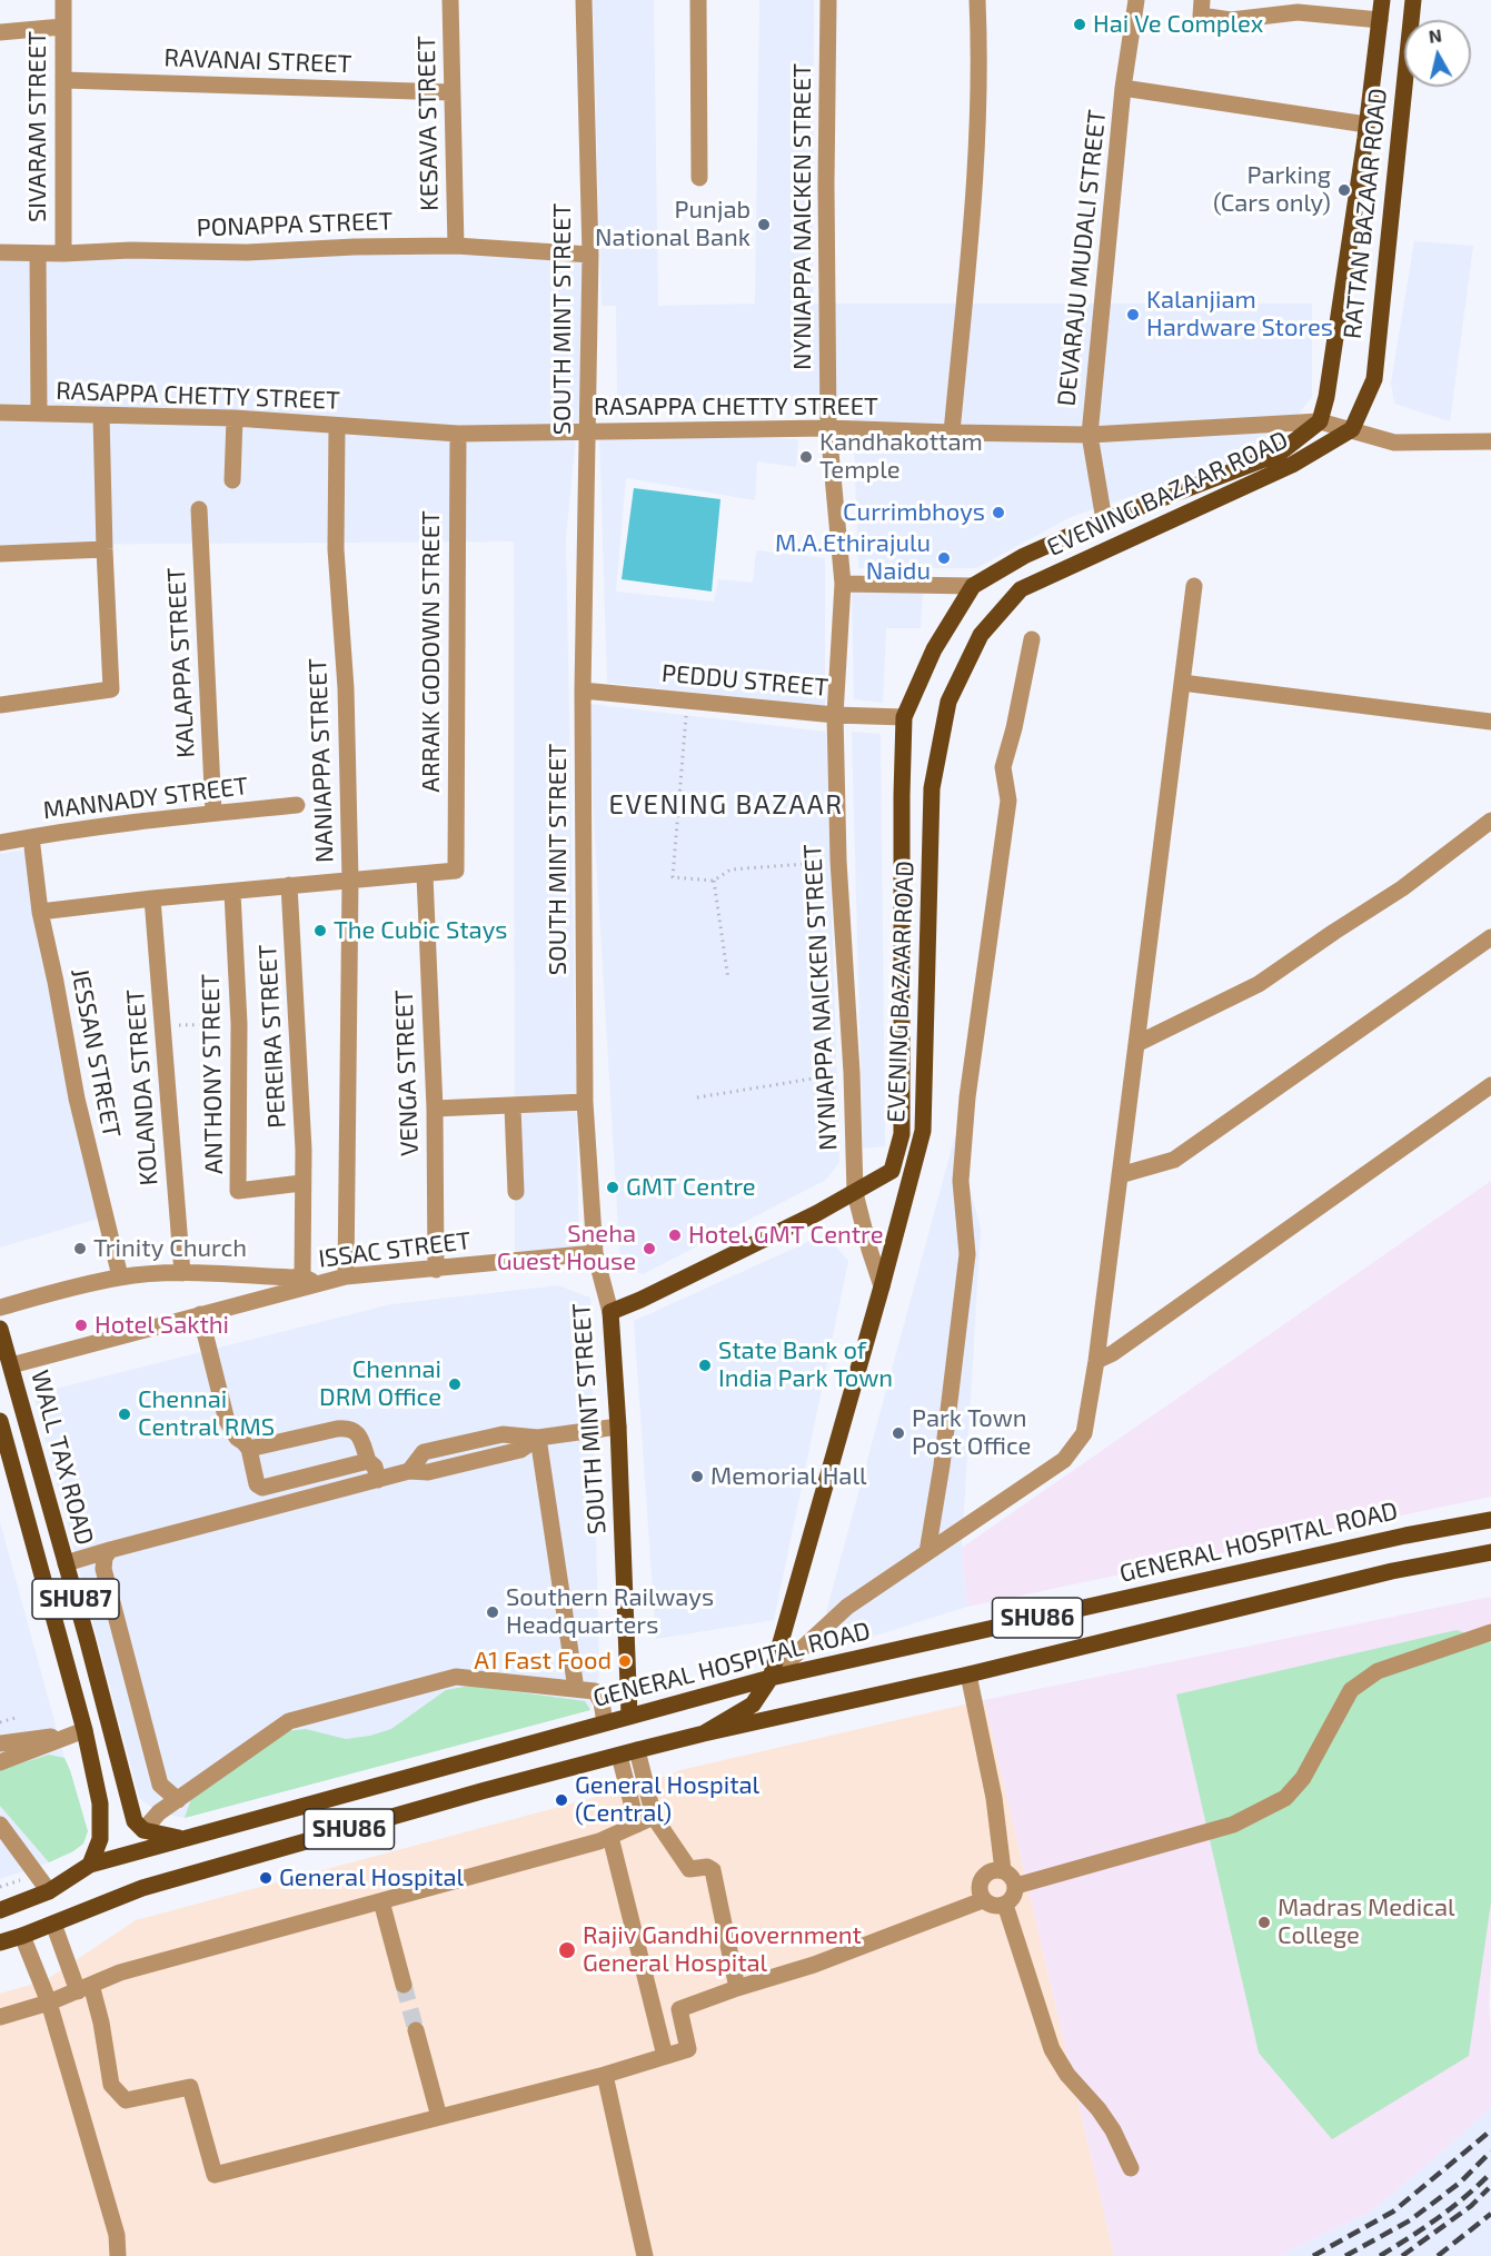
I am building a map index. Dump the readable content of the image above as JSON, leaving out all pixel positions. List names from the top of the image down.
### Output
{
  "streets": {
    "main road": [
      "RATTAN BAZAAR ROAD",
      "SOUTH MINT STREET",
      "EVENING BAZAAR ROAD",
      "WALL TAX ROAD",
      "GENERAL HOSPITAL ROAD",
      "SHU87",
      "SHU86"
    ],
    "street": [
      "RAVANAI STREET",
      "KESAVA STREET",
      "SIVARAM STREET",
      "NYNIAPPA NAICKEN STREET",
      "PONAPPA STREET",
      "DEVARAJU MUDALI STREET",
      "RASAPPA CHETTY STREET",
      "ARRAIK GODOWN STREET",
      "KALAPPA STREET",
      "PEDDU STREET",
      "NANIAPPA STREET",
      "MANNADY STREET",
      "PEREIRA STREET",
      "JESSAN STREET",
      "VENGA STREET",
      "ANTHONY STREET",
      "KOLANDA STREET",
      "ISSAC STREET"
    ]
  },
  "crossings": [
    ["RAVANAI STREET", "KESAVA STREET"],
    ["RAVANAI STREET", "SIVARAM STREET"],
    ["KESAVA STREET", "PONAPPA STREET"],
    ["SIVARAM STREET", "PONAPPA STREET"],
    ["RATTAN BAZAAR ROAD", "RASAPPA CHETTY STREET"],
    ["RATTAN BAZAAR ROAD", "EVENING BAZAAR ROAD"],
    ["NYNIAPPA NAICKEN STREET", "RASAPPA CHETTY STREET"],
    ["NYNIAPPA NAICKEN STREET", "EVENING BAZAAR ROAD"],
    ["NYNIAPPA NAICKEN STREET", "PEDDU STREET"],
    ["PONAPPA STREET", "SOUTH MINT STREET"],
    ["DEVARAJU MUDALI STREET", "RASAPPA CHETTY STREET"],
    ["DEVARAJU MUDALI STREET", "EVENING BAZAAR ROAD"],
    ["SOUTH MINT STREET", "RASAPPA CHETTY STREET"],
    ["SOUTH MINT STREET", "PEDDU STREET"],
    ["SOUTH MINT STREET", "ISSAC STREET"],
    ["SOUTH MINT STREET", "GENERAL HOSPITAL ROAD"],
    ["RASAPPA CHETTY STREET", "EVENING BAZAAR ROAD"],
    ["RASAPPA CHETTY STREET", "ARRAIK GODOWN STREET"],
    ["RASAPPA CHETTY STREET", "NANIAPPA STREET"],
    ["EVENING BAZAAR ROAD", "PEDDU STREET"],
    ["EVENING BAZAAR ROAD", "GENERAL HOSPITAL ROAD"],
    ["EVENING BAZAAR ROAD", "SHU86"],
    ["ARRAIK GODOWN STREET", "VENGA STREET"],
    ["KALAPPA STREET", "MANNADY STREET"],
    ["NANIAPPA STREET", "ISSAC STREET"],
    ["MANNADY STREET", "JESSAN STREET"],
    ["PEREIRA STREET", "ANTHONY STREET"],
    ["PEREIRA STREET", "ISSAC STREET"],
    ["VENGA STREET", "ISSAC STREET"],
    ["ISSAC STREET", "WALL TAX ROAD"],
    ["WALL TAX ROAD", "GENERAL HOSPITAL ROAD"]
  ],
  "districts": ["EVENING BAZAAR"],
  "places": [
    "Hai Ve Complex",
    "Parking (Cars only)",
    "Punjab National Bank",
    "Kalanjiam Hardware Stores",
    "Kandhakottam Temple",
    "Currimbhoys",
    "M.A.Ethirajulu Naidu",
    "The Cubic Stays",
    "GMT Centre",
    "Hotel GMT Centre",
    "Trinity Church",
    "Sneha Guest House",
    "Hotel Sakthi",
    "State Bank of India Park Town",
    "Chennai DRM Office",
    "Chennai Central RMS",
    "Park Town Post Office",
    "Memorial Hall",
    "Southern Railways Headquarters",
    "A1 Fast Food",
    "General Hospital (Central)",
    "General Hospital",
    "Madras Medical College",
    "Rajiv Gandhi Government General Hospital"
  ],
  "north": "top"
}
